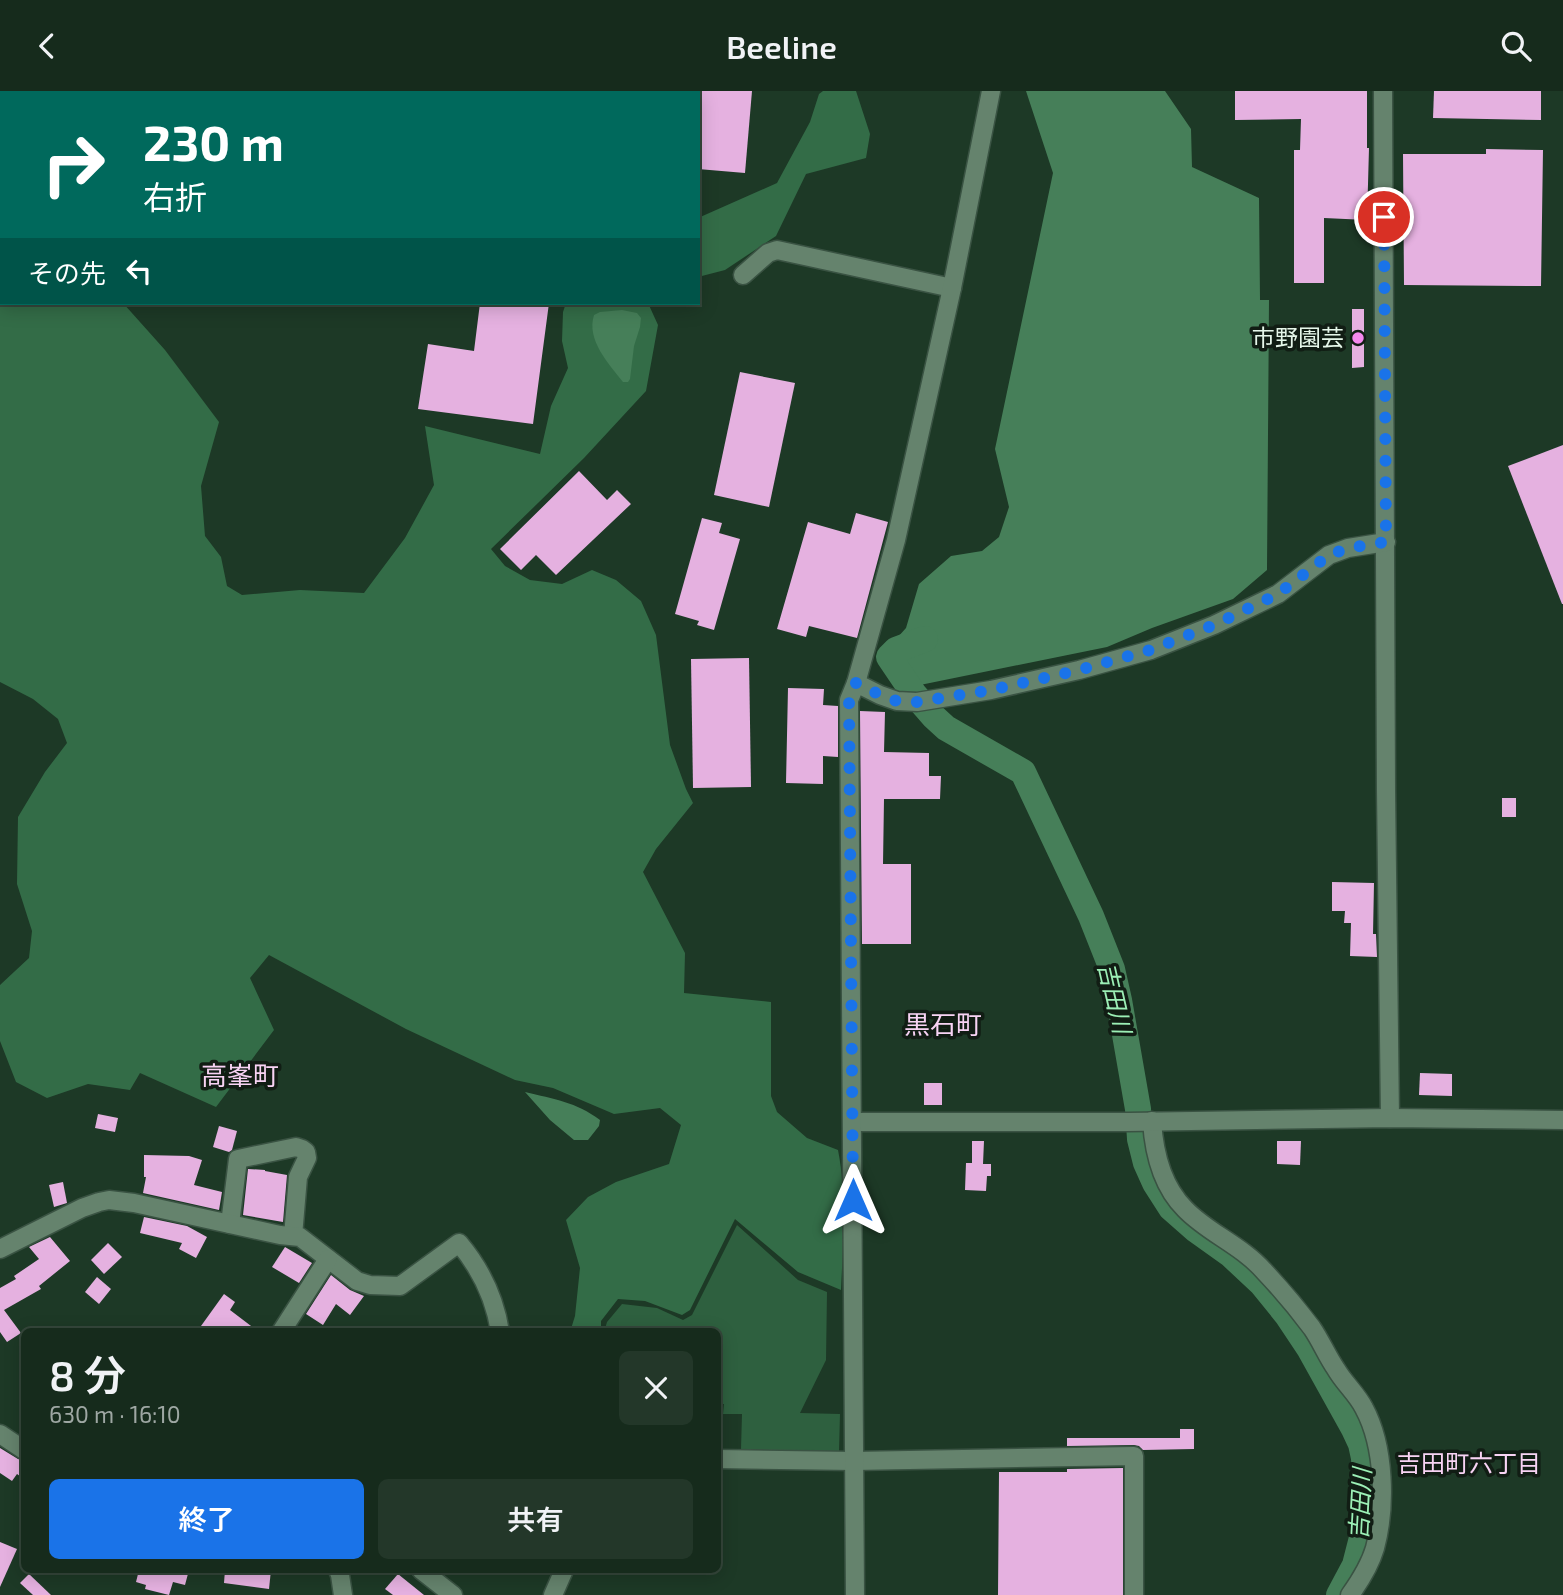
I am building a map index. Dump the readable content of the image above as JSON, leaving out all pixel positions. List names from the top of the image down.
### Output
{
  "districts": ["黒石町", "高峯町", "吉田町六丁目"],
  "water": ["吉田川"],
  "places": ["市野園芸"],
  "page": {
    "header": "Beeline",
    "turn": ["230 m", "右折"],
    "then": "その先",
    "heading": ["8 分", "630 m · 16:10"],
    "buttons": ["終了", "共有"]
  }
}
